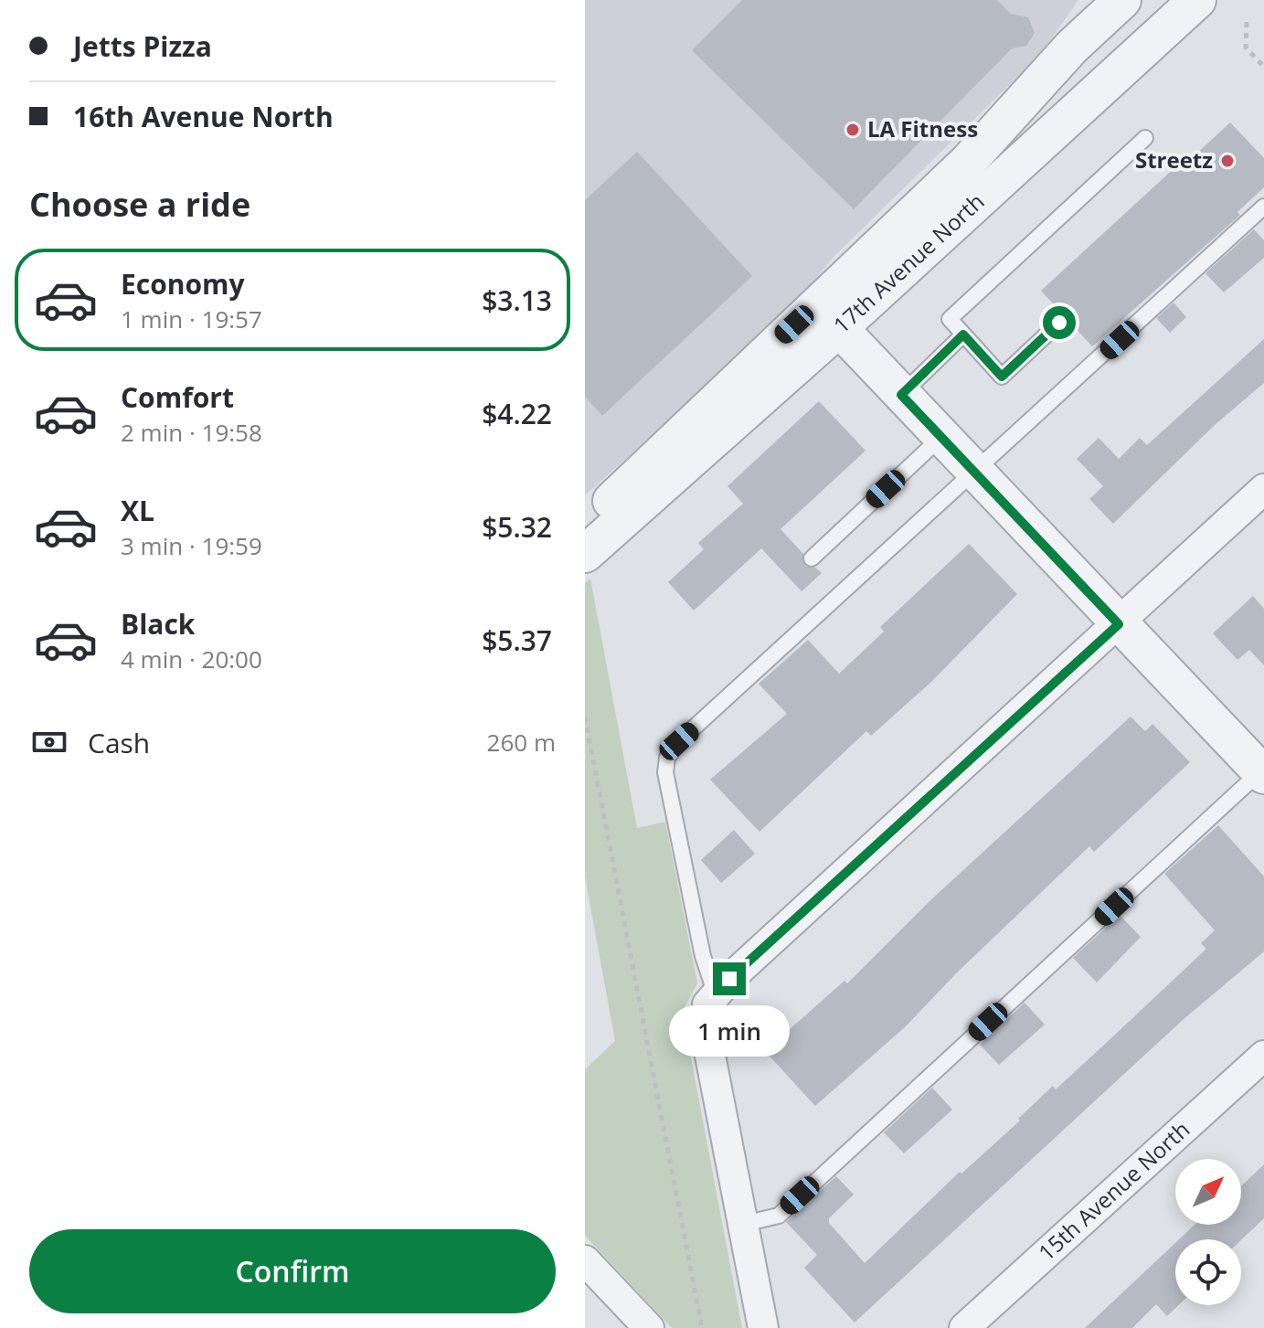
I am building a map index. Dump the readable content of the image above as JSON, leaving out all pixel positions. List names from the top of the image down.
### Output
{
  "streets": {
    "street": ["17th Avenue North", "15th Avenue North"]
  },
  "places": ["LA Fitness", "Streetz"],
  "north": "top right",
  "page": {
    "banner": ["Jetts Pizza", "16th Avenue North"],
    "heading": "Choose a ride",
    "list": [
      {
        "name": "Economy",
        "note": "1 min · 19:57",
        "value": "$3.13"
      },
      {
        "name": "Comfort",
        "note": "2 min · 19:58",
        "value": "$4.22"
      },
      {
        "name": "XL",
        "note": "3 min · 19:59",
        "value": "$5.32"
      },
      {
        "name": "Black",
        "note": "4 min · 20:00",
        "value": "$5.37"
      }
    ],
    "pay": ["Cash", "260 m"],
    "bubble": "1 min",
    "buttons": "Confirm"
  }
}
